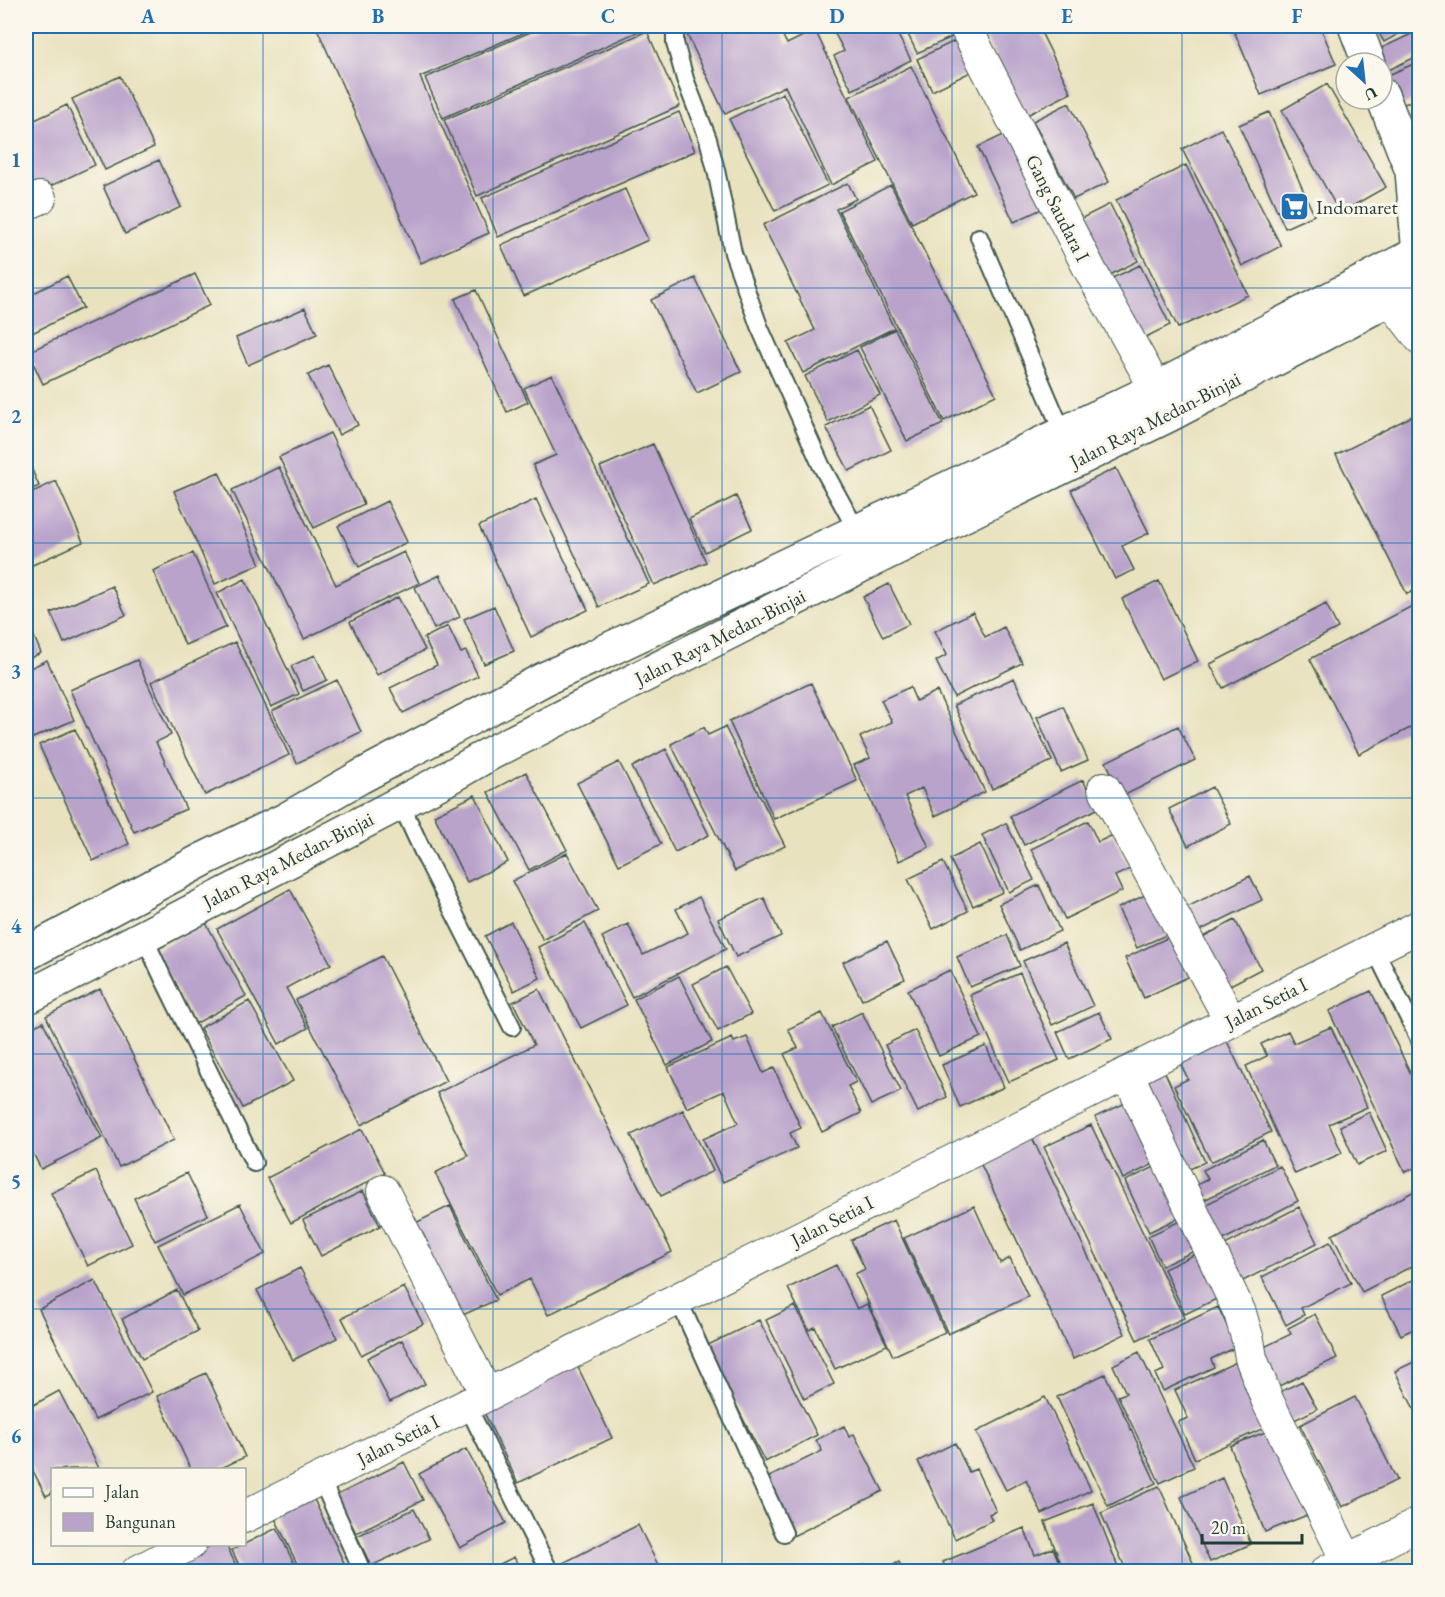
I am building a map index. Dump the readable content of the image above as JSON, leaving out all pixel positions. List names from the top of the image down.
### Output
{
  "streets": {
    "main road": ["Jalan Raya Medan-Binjai"],
    "street": ["Gang Saudara I", "Jalan Setia I"]
  },
  "crossings": [
    ["Gang Saudara I", "Jalan Raya Medan-Binjai"]
  ],
  "places": {
    "supermarket": ["Indomaret"]
  },
  "legend": ["Jalan", "Bangunan"],
  "scale_bar": "20 m",
  "north": "bottom right",
  "grid": {
    "columns": [
      "A",
      "B",
      "C",
      "D",
      "E",
      "F"
    ],
    "rows": [
      "1",
      "2",
      "3",
      "4",
      "5",
      "6"
    ]
  }
}
